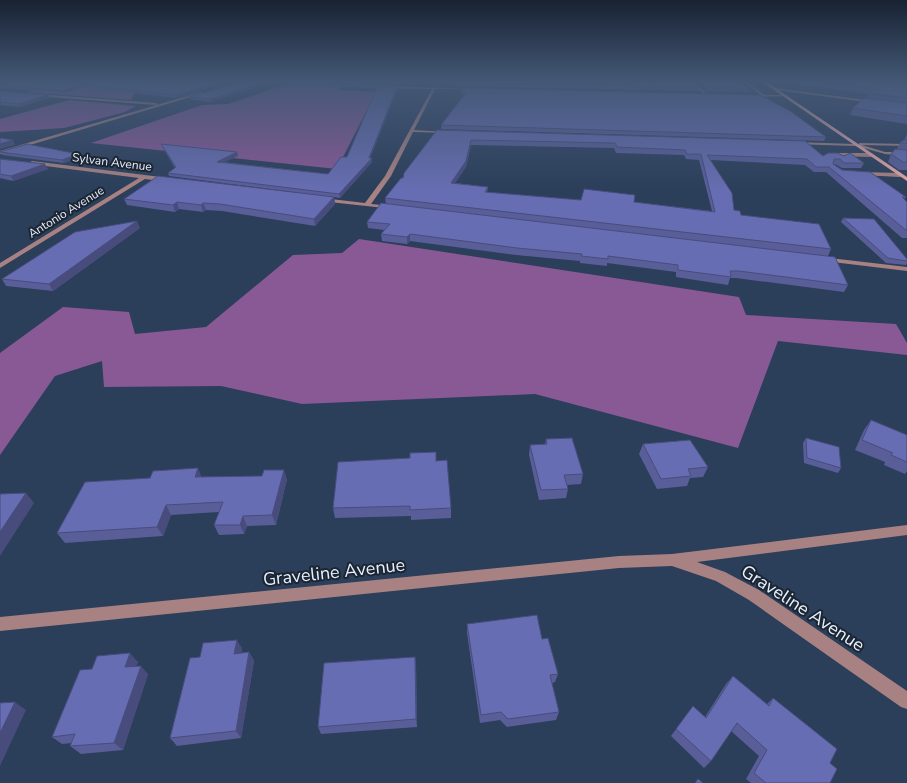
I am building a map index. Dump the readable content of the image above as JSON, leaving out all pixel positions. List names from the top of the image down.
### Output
{
  "streets": {
    "street": ["Sylvan Avenue", "Antonio Avenue", "Graveline Avenue"]
  },
  "crossings": [
    ["Sylvan Avenue", "Antonio Avenue"]
  ]
}
